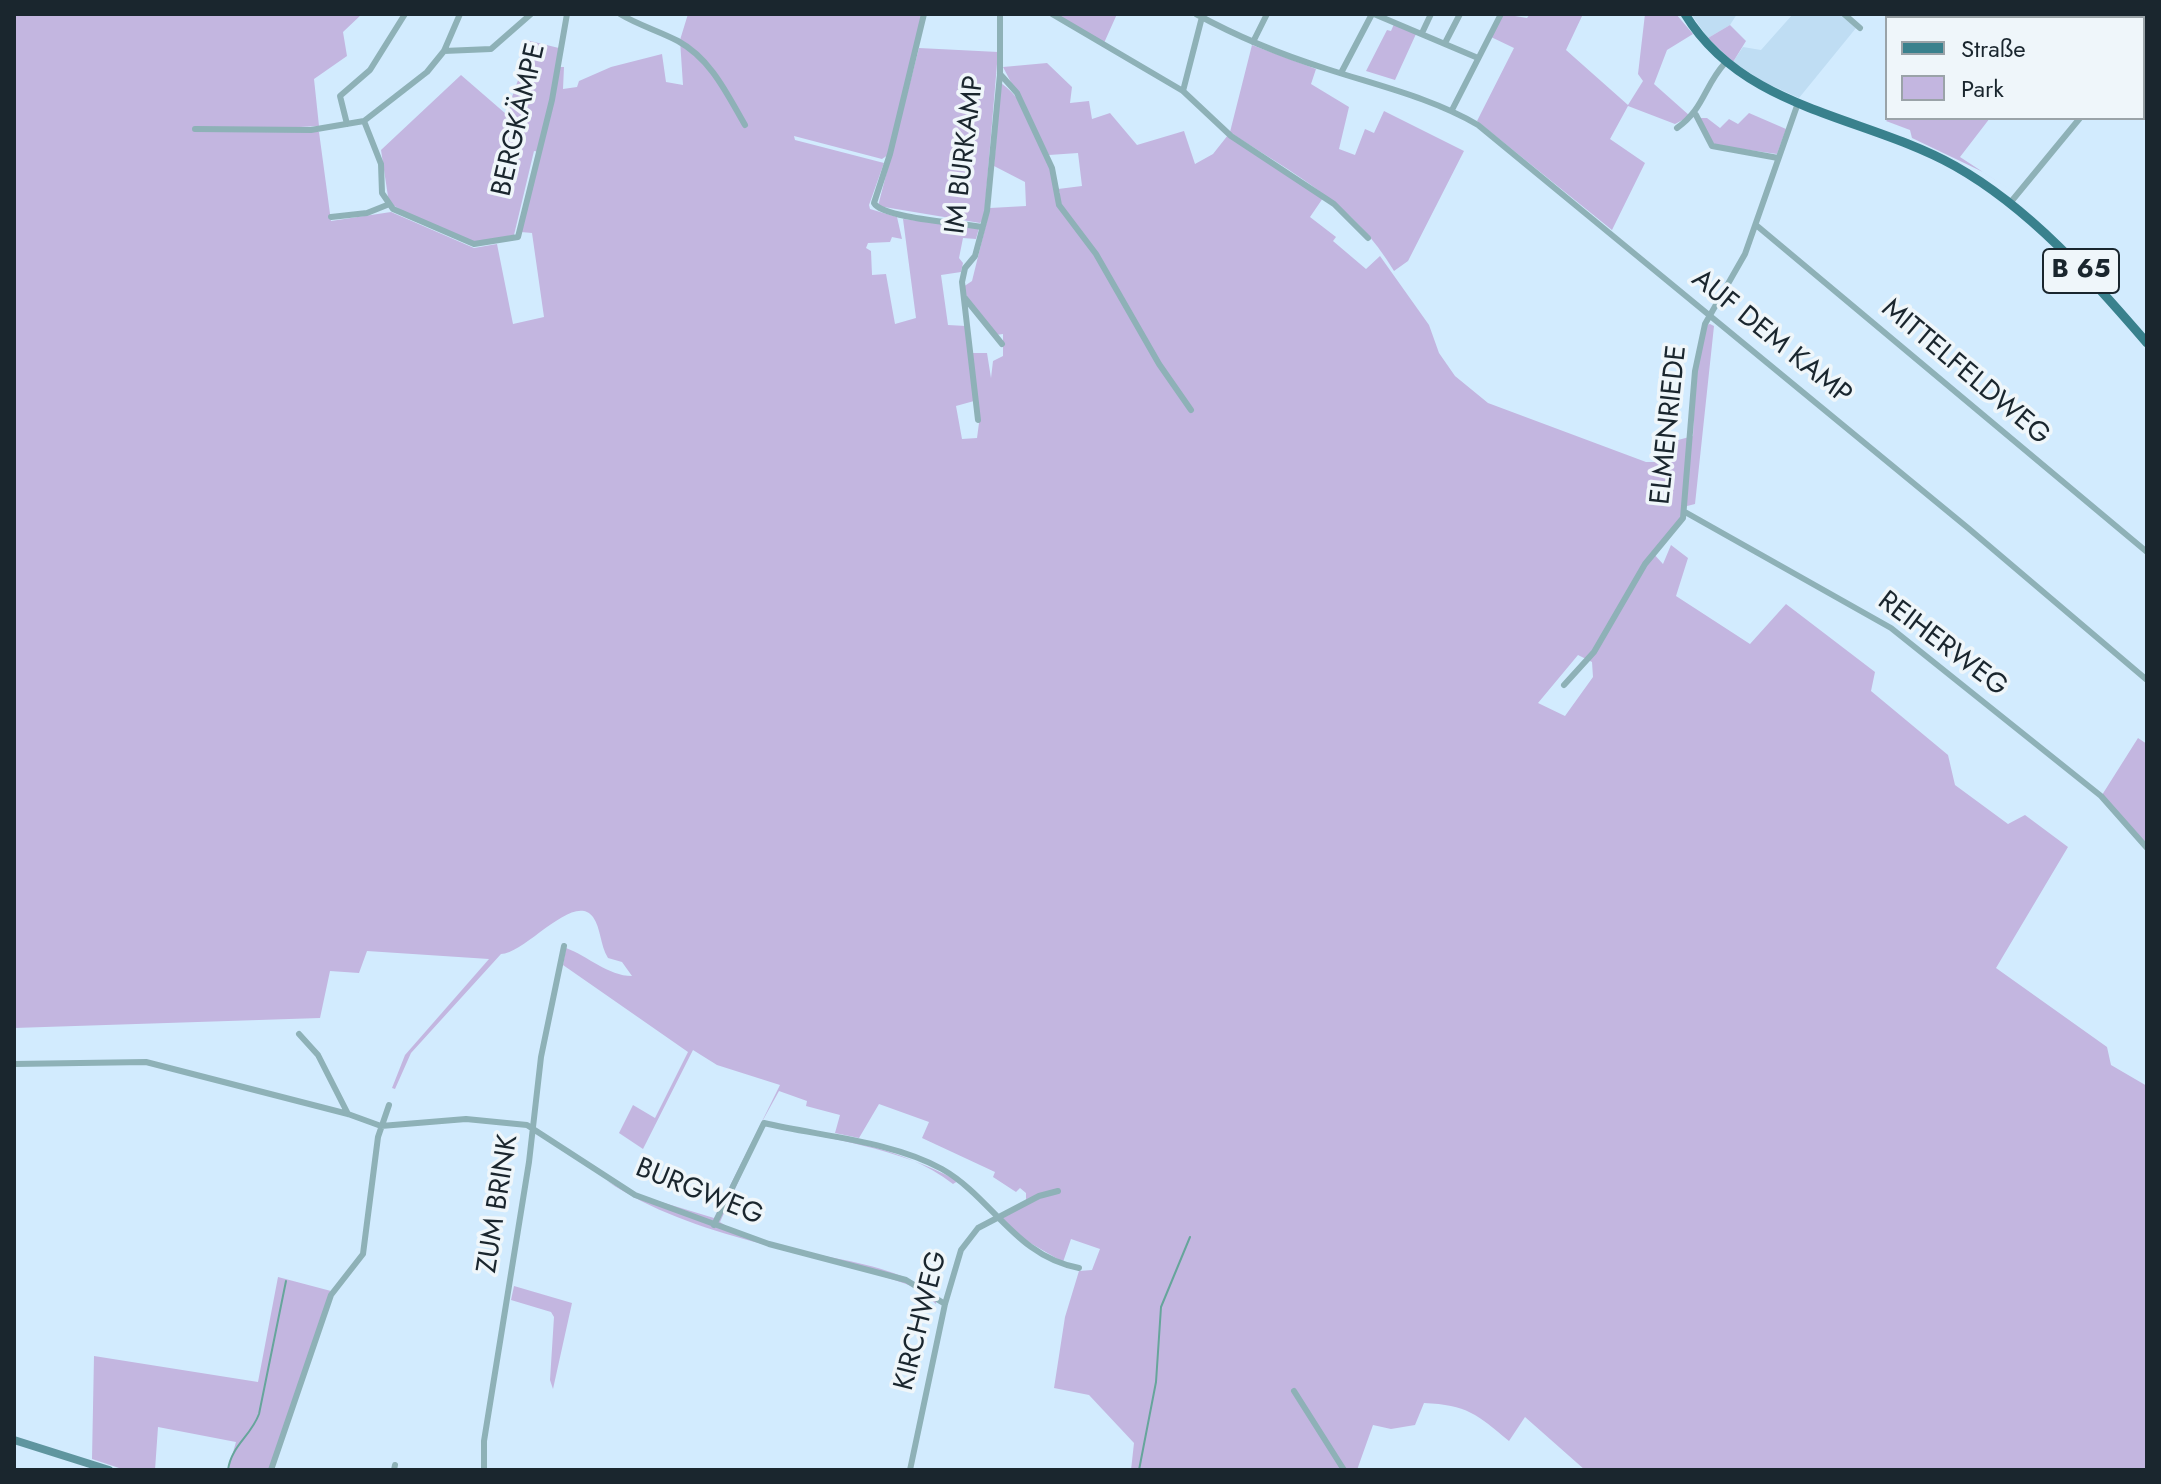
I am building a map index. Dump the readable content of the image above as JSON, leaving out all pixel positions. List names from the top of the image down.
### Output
{
  "streets": {
    "main road": ["B 65"],
    "street": [
      "BERGKÄMPE",
      "IM BURKAMP",
      "AUF DEM KAMP",
      "MITTELFELDWEG",
      "ELMENRIEDE",
      "REIHERWEG",
      "BURGWEG",
      "ZUM BRINK",
      "KIRCHWEG"
    ]
  },
  "crossings": [
    ["B 65", "ELMENRIEDE"],
    ["AUF DEM KAMP", "ELMENRIEDE"],
    ["MITTELFELDWEG", "ELMENRIEDE"],
    ["ELMENRIEDE", "REIHERWEG"],
    ["BURGWEG", "ZUM BRINK"],
    ["BURGWEG", "KIRCHWEG"]
  ],
  "legend": ["Straße", "Park"]
}
